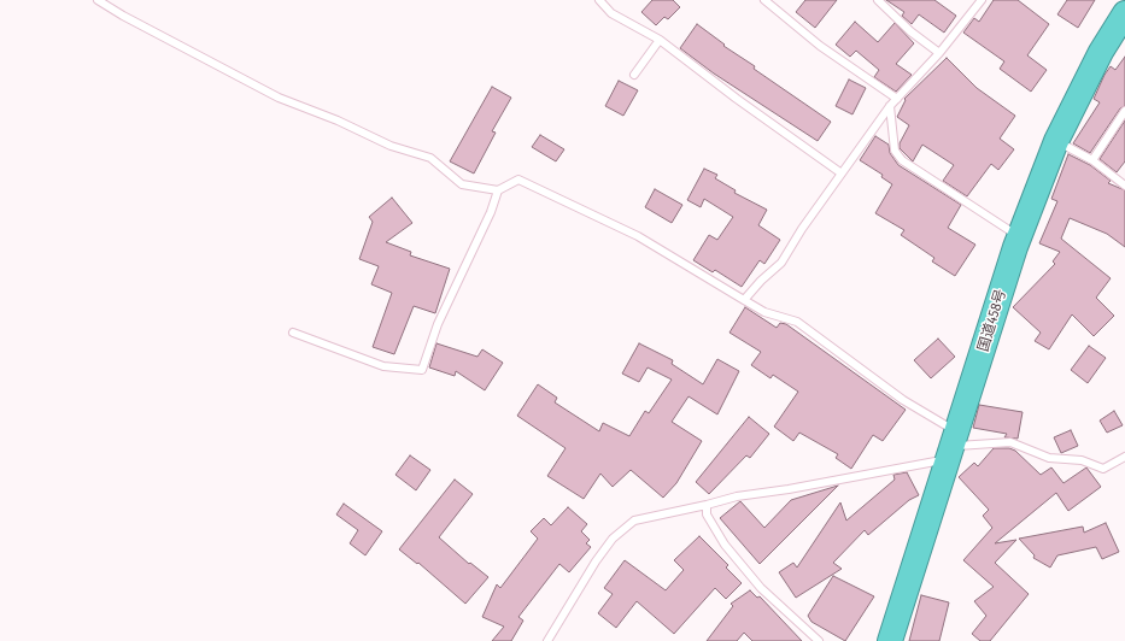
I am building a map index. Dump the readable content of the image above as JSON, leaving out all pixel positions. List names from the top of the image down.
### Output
{
  "streets": {
    "highway": ["国道458号"]
  }
}
